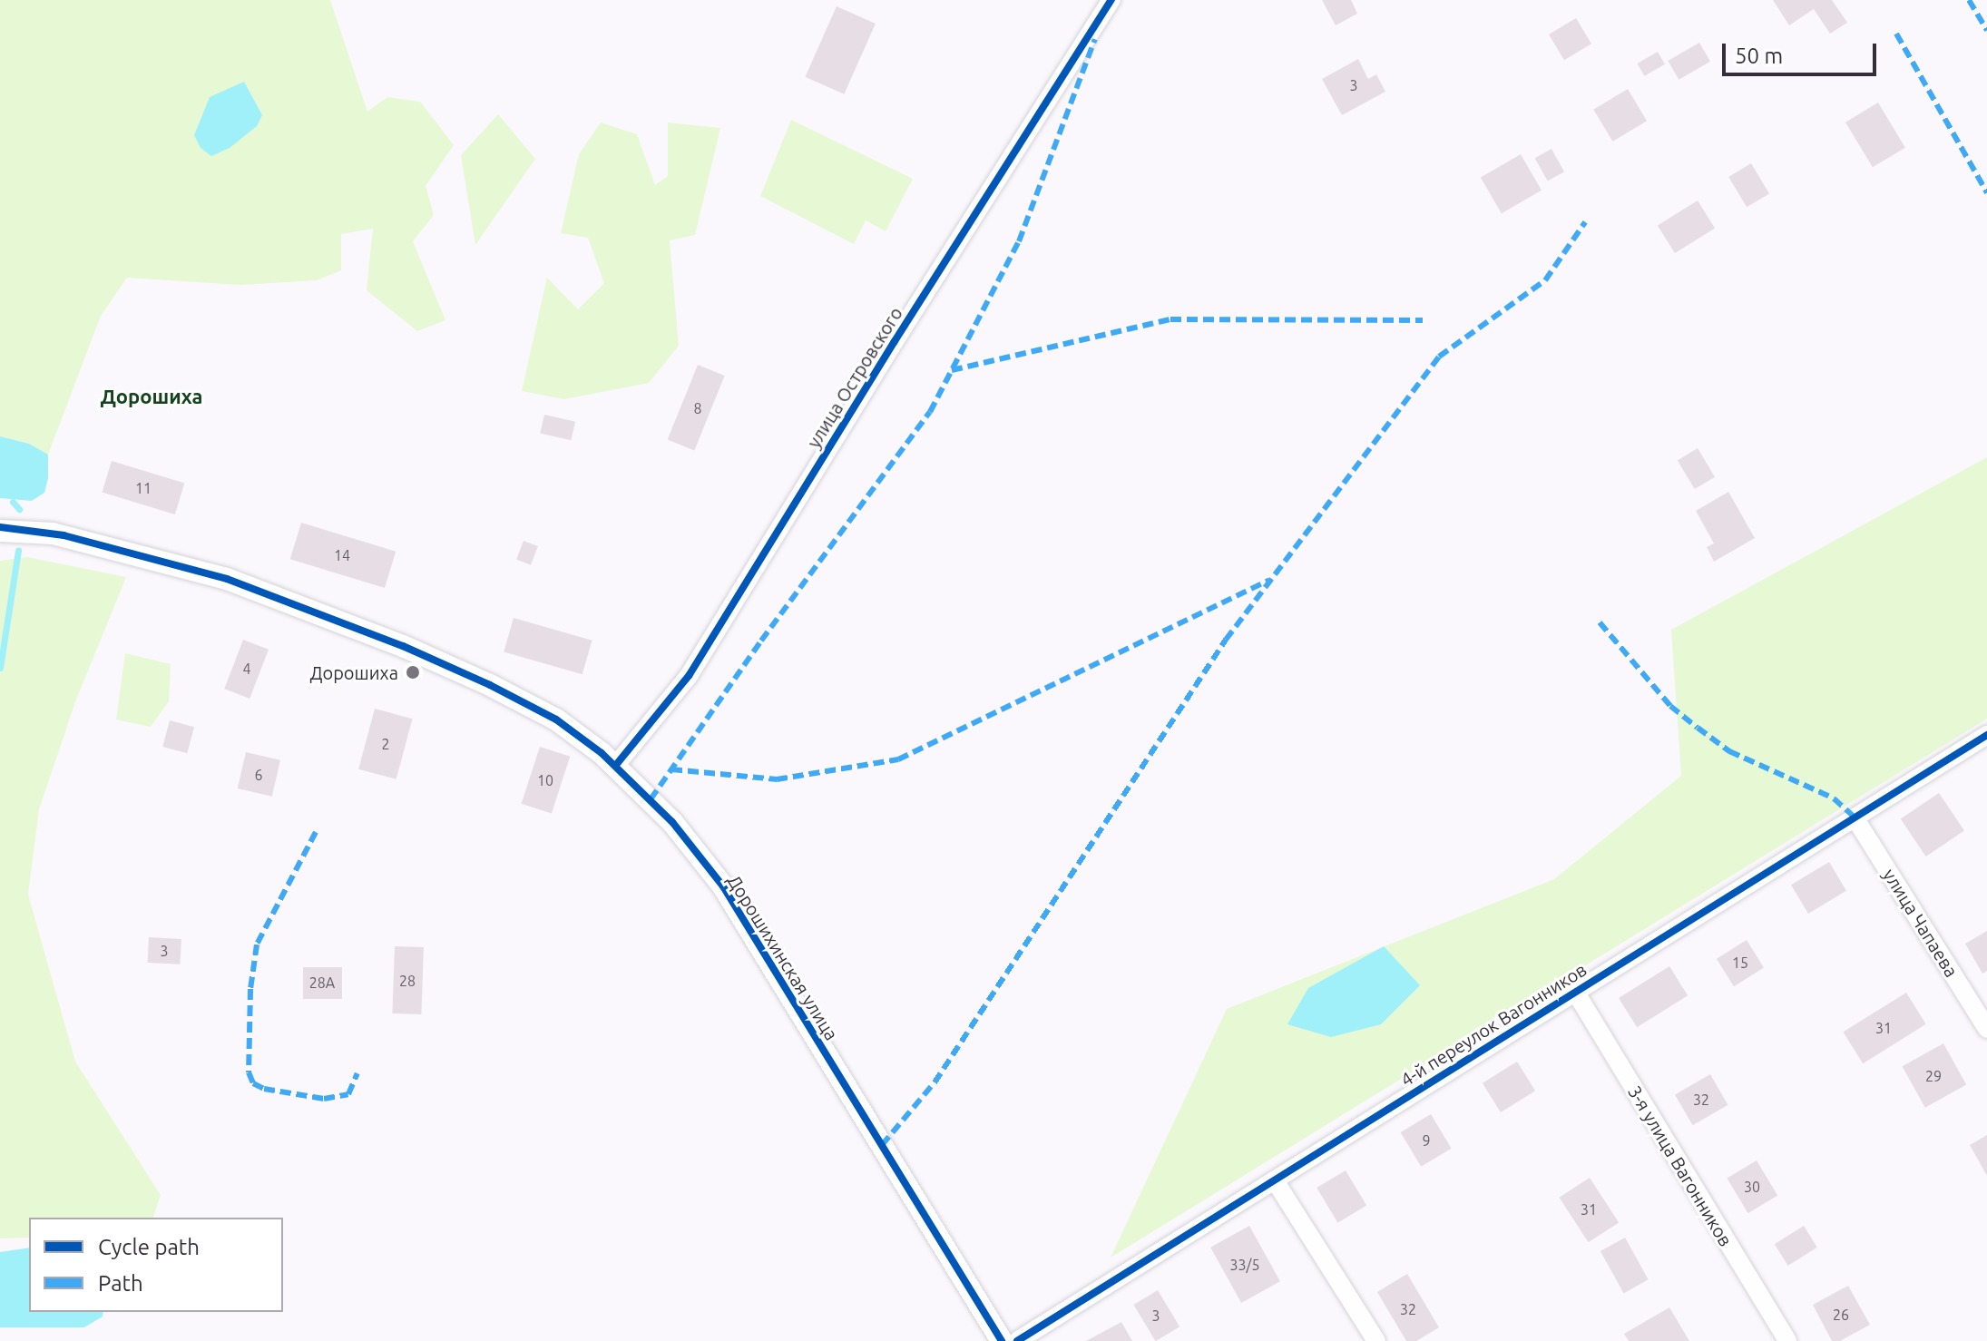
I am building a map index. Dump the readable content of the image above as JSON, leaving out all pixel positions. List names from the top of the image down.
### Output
{
  "streets": {
    "street": [
      "улица Островского",
      "улица Чапаева",
      "Дорошихинская улица",
      "4-й переулок Вагонников",
      "3-я улица Вагонников"
    ]
  },
  "crossings": [
    ["улица Островского", "Дорошихинская улица"],
    ["улица Чапаева", "4-й переулок Вагонников"],
    ["4-й переулок Вагонников", "3-я улица Вагонников"]
  ],
  "districts": ["Дорошиха"],
  "places": ["Дорошиха"],
  "house_numbers": [
    "3",
    "8",
    "11",
    "14",
    "4",
    "2",
    "6",
    "10",
    "3",
    "15",
    "28",
    "28А",
    "31",
    "29",
    "32",
    "9",
    "30",
    "31",
    "33/5",
    "32",
    "26",
    "3"
  ],
  "legend": ["Cycle path", "Path"],
  "scale_bar": "50 m"
}
